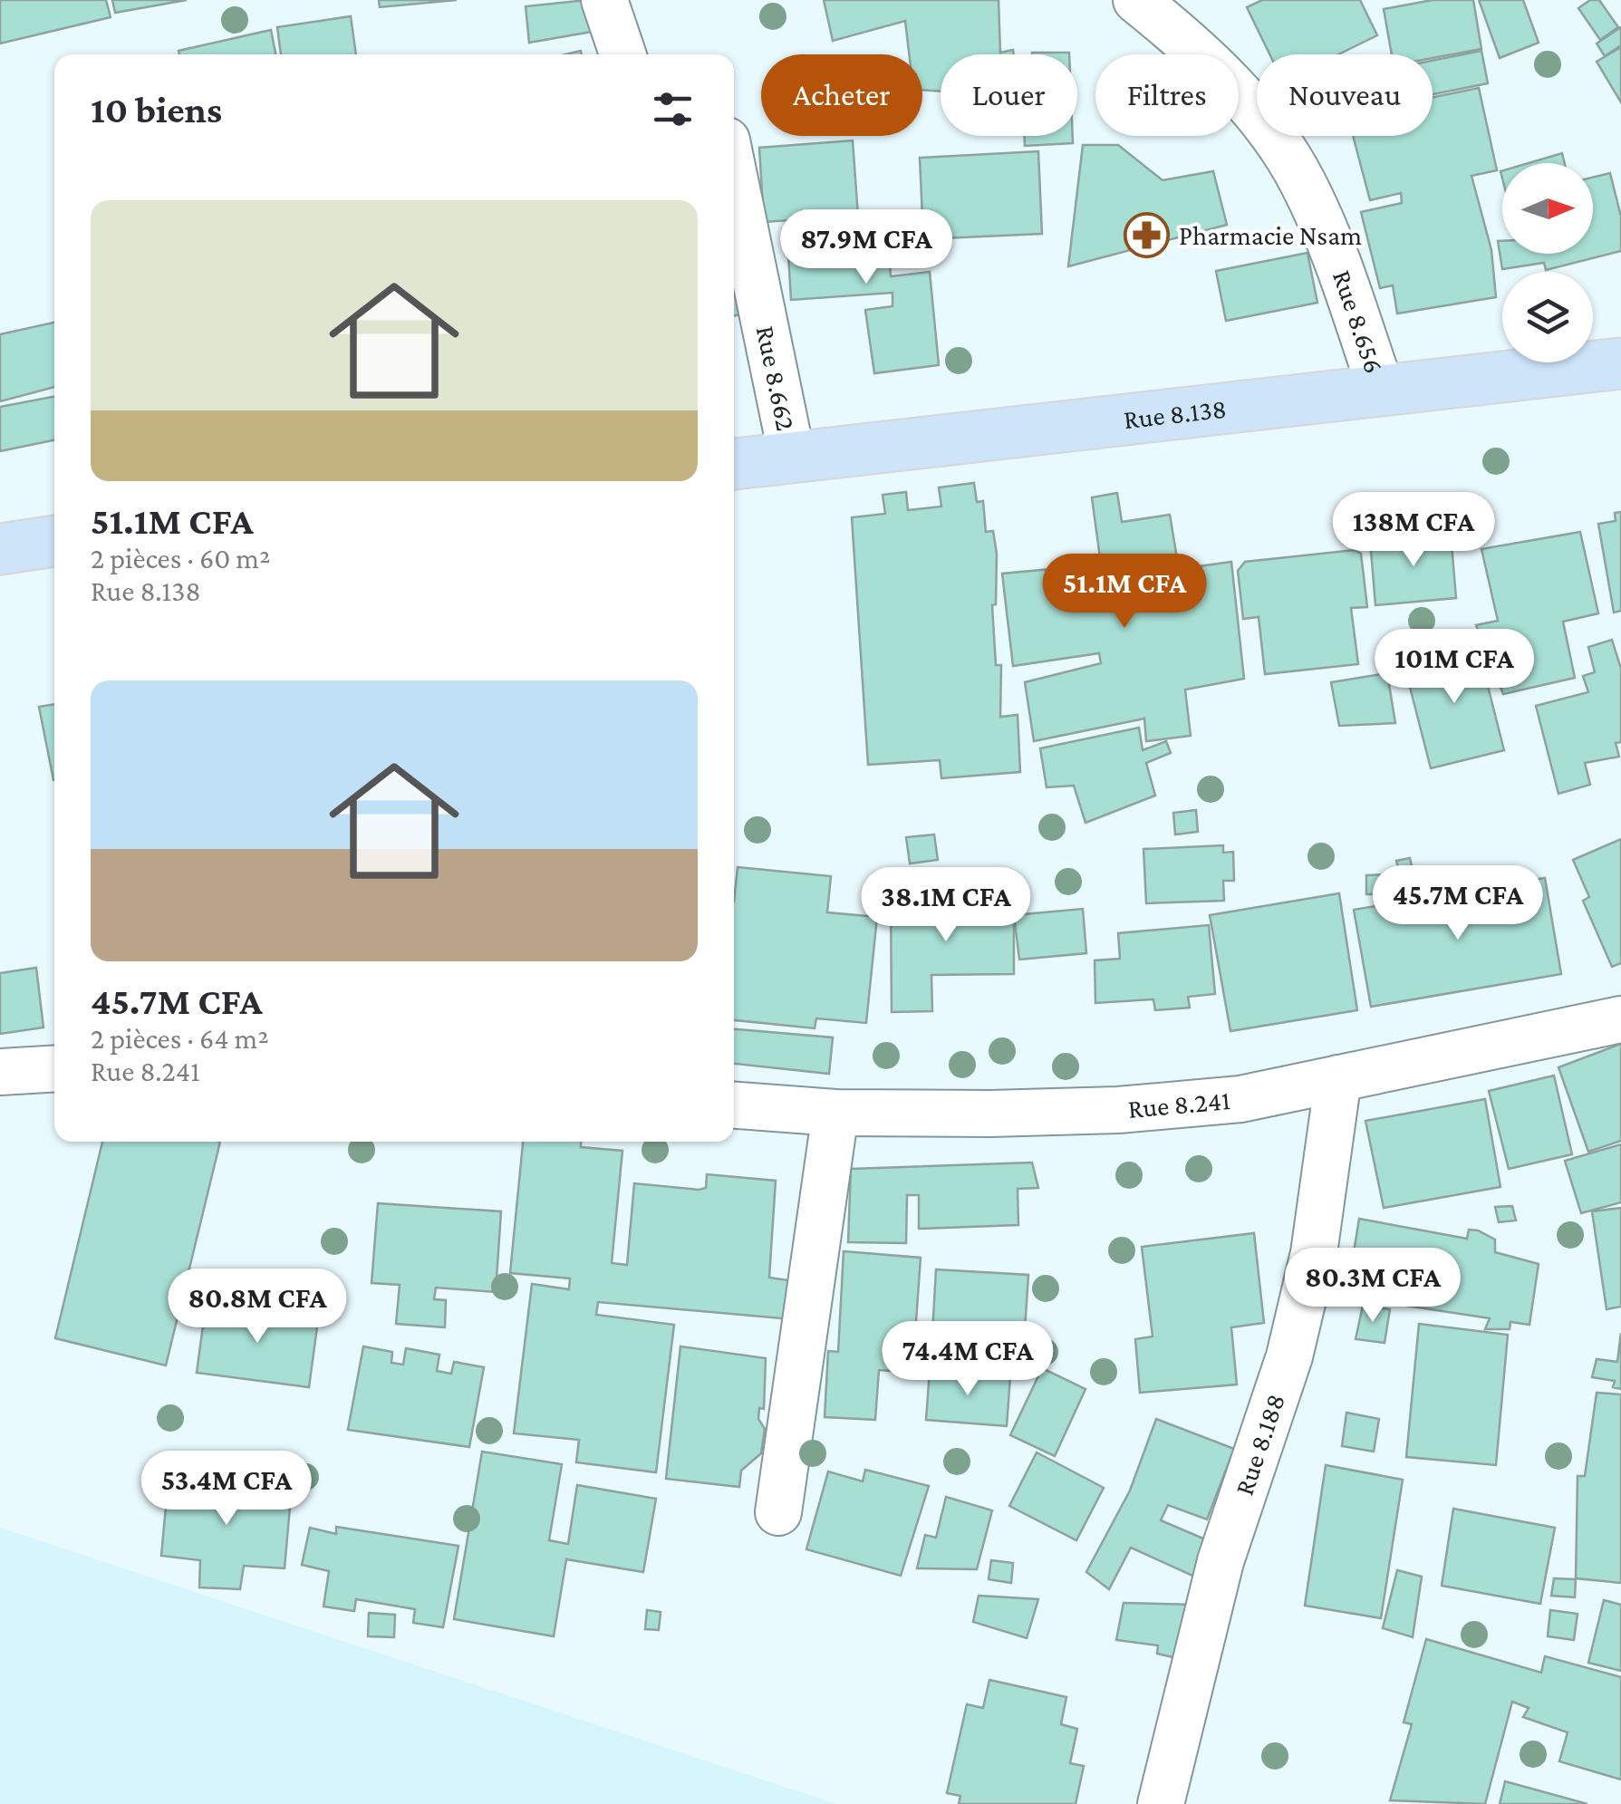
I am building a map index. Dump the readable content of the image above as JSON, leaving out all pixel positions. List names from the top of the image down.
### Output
{
  "streets": {
    "main road": ["Rue 8.138"],
    "street": [
      "Rue 8.656",
      "Rue 8.662",
      "Rue 8.241",
      "Rue 8.188"
    ]
  },
  "crossings": [
    ["Rue 8.656", "Rue 8.138"],
    ["Rue 8.662", "Rue 8.138"],
    ["Rue 8.241", "Rue 8.188"]
  ],
  "places": {
    "pharmacy": ["Pharmacie Nsam"]
  },
  "north": "right",
  "page": {
    "chip": [
      "Acheter",
      "Louer",
      "Filtres",
      "Nouveau"
    ],
    "heading": "10 biens",
    "list": [
      {
        "name": "51.1M CFA",
        "note": "2 pièces · 60 m² · Rue 8.138"
      },
      {
        "name": "45.7M CFA",
        "note": "2 pièces · 64 m² · Rue 8.241"
      }
    ],
    "price": [
      "87.9M CFA",
      "138M CFA",
      "51.1M CFA",
      "101M CFA",
      "45.7M CFA",
      "38.1M CFA",
      "80.3M CFA",
      "80.8M CFA",
      "74.4M CFA",
      "53.4M CFA"
    ]
  }
}
